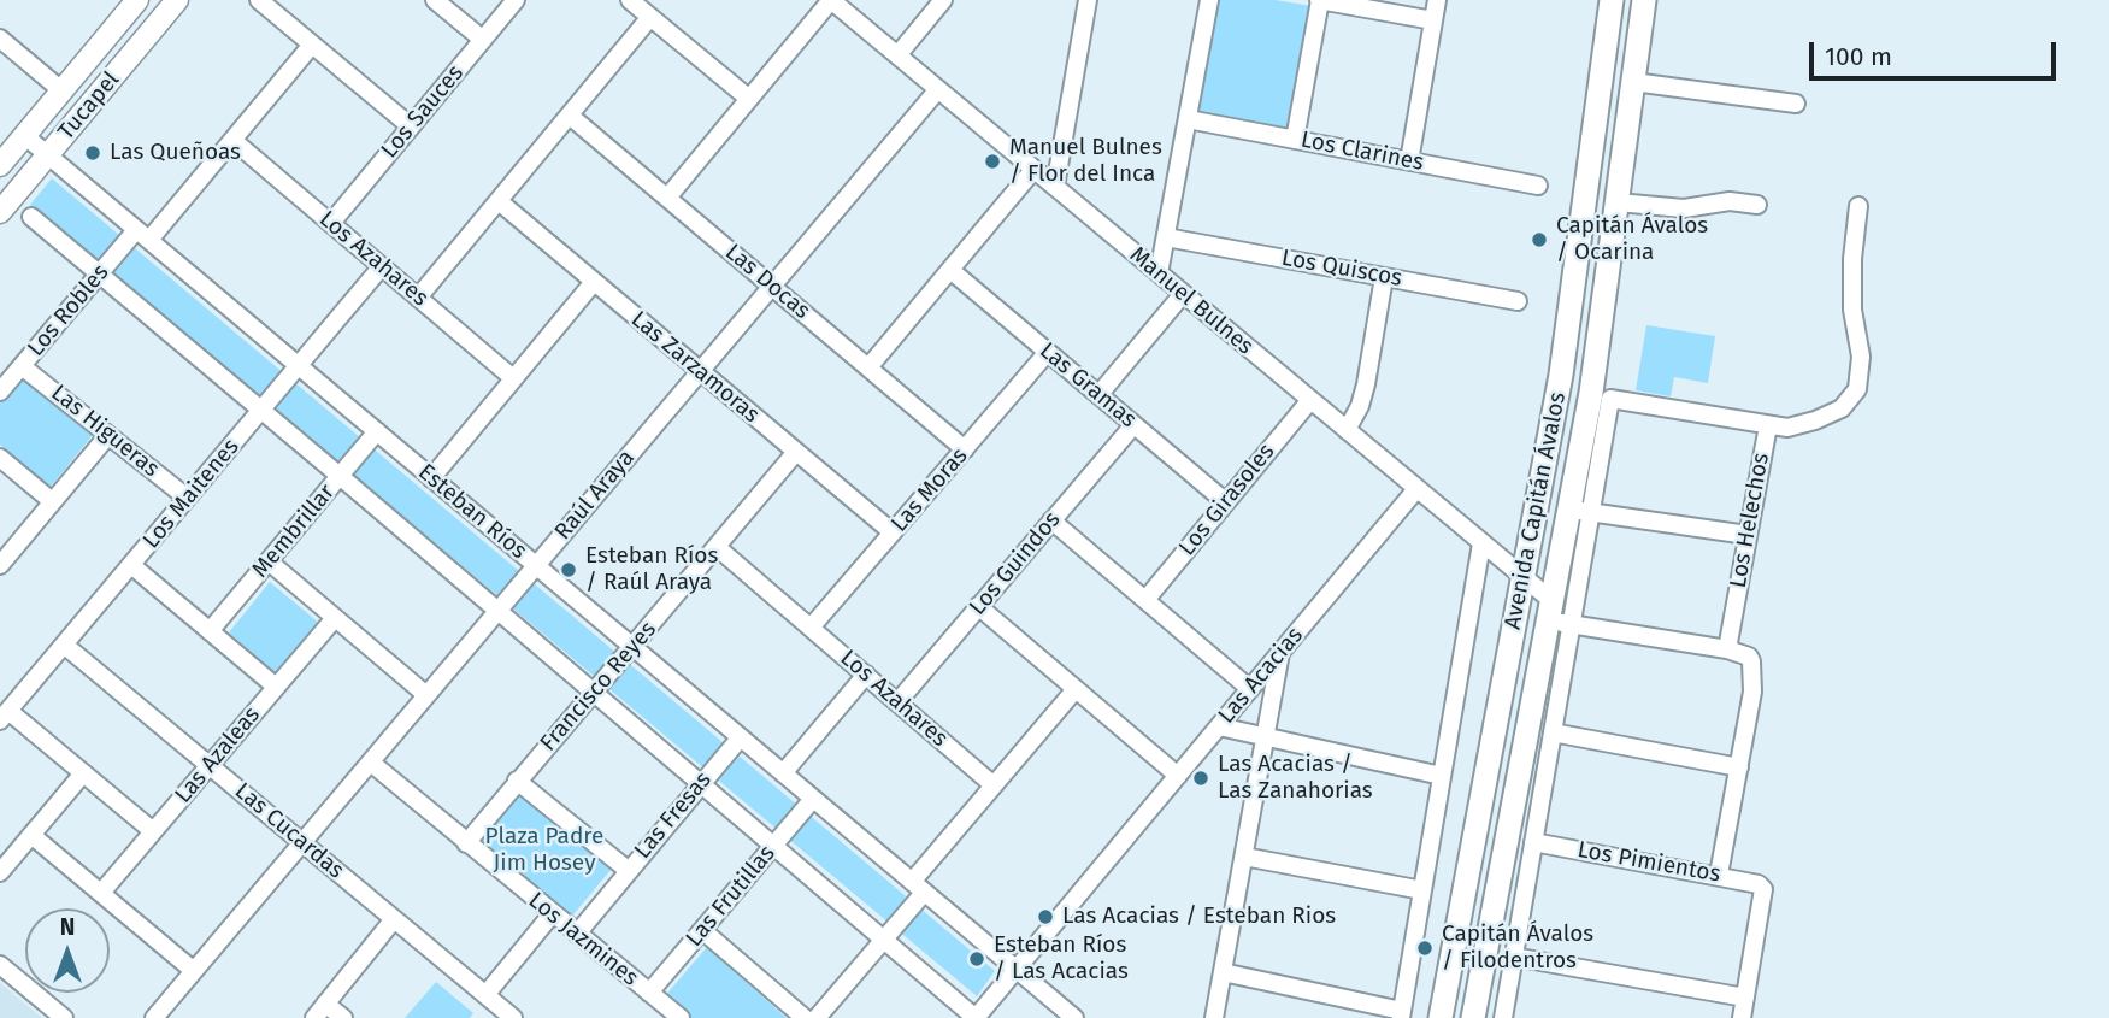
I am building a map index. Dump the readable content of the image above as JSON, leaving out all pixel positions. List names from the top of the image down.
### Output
{
  "streets": {
    "highway": ["Avenida Capitán Ávalos"],
    "main road": ["Tucapel"],
    "street": [
      "Los Sauces",
      "Los Clarines",
      "Los Azahares",
      "Los Quiscos",
      "Las Docas",
      "Manuel Bulnes",
      "Los Robles",
      "Las Zarzamoras",
      "Las Gramas",
      "Las Higueras",
      "Las Moras",
      "Los Maitenes",
      "Raúl Araya",
      "Los Girasoles",
      "Esteban Ríos",
      "Los Helechos",
      "Membrillar",
      "Los Guindos",
      "Las Acacias",
      "Francisco Reyes",
      "Las Azaleas",
      "Las Fresas",
      "Las Cucardas",
      "Los Pimientos",
      "Las Frutillas",
      "Los Jazmines"
    ]
  },
  "crossings": [
    ["Tucapel", "Esteban Ríos"],
    ["Los Sauces", "Los Azahares"],
    ["Los Azahares", "Los Robles"],
    ["Los Azahares", "Las Moras"],
    ["Los Azahares", "Los Maitenes"],
    ["Los Azahares", "Los Guindos"],
    ["Los Azahares", "Francisco Reyes"],
    ["Las Docas", "Las Moras"],
    ["Las Docas", "Raúl Araya"],
    ["Manuel Bulnes", "Raúl Araya"],
    ["Manuel Bulnes", "Los Girasoles"],
    ["Manuel Bulnes", "Avenida Capitán Ávalos"],
    ["Manuel Bulnes", "Los Helechos"],
    ["Manuel Bulnes", "Las Acacias"],
    ["Los Robles", "Las Higueras"],
    ["Los Robles", "Esteban Ríos"],
    ["Las Zarzamoras", "Las Moras"],
    ["Las Zarzamoras", "Raúl Araya"],
    ["Las Zarzamoras", "Francisco Reyes"],
    ["Las Gramas", "Las Moras"],
    ["Las Gramas", "Los Girasoles"],
    ["Las Gramas", "Los Guindos"],
    ["Las Higueras", "Los Maitenes"],
    ["Los Maitenes", "Esteban Ríos"],
    ["Los Maitenes", "Las Cucardas"],
    ["Raúl Araya", "Esteban Ríos"],
    ["Raúl Araya", "Las Cucardas"],
    ["Raúl Araya", "Los Jazmines"],
    ["Avenida Capitán Ávalos", "Los Helechos"],
    ["Avenida Capitán Ávalos", "Los Pimientos"],
    ["Esteban Ríos", "Membrillar"],
    ["Esteban Ríos", "Las Acacias"],
    ["Esteban Ríos", "Francisco Reyes"],
    ["Esteban Ríos", "Las Fresas"],
    ["Esteban Ríos", "Las Frutillas"],
    ["Francisco Reyes", "Los Jazmines"],
    ["Las Azaleas", "Las Cucardas"],
    ["Las Fresas", "Los Jazmines"],
    ["Las Frutillas", "Los Jazmines"]
  ],
  "parks": ["Plaza Padre Jim Hosey"],
  "places": [
    "Las Queñoas",
    "Manuel Bulnes / Flor del Inca",
    "Capitán Ávalos / Ocarina",
    "Esteban Ríos / Raúl Araya",
    "Las Acacias / Las Zanahorias",
    "Las Acacias / Esteban Rios",
    "Capitán Ávalos / Filodentros",
    "Esteban Ríos / Las Acacias"
  ],
  "scale_bar": "100 m",
  "north": "top"
}
